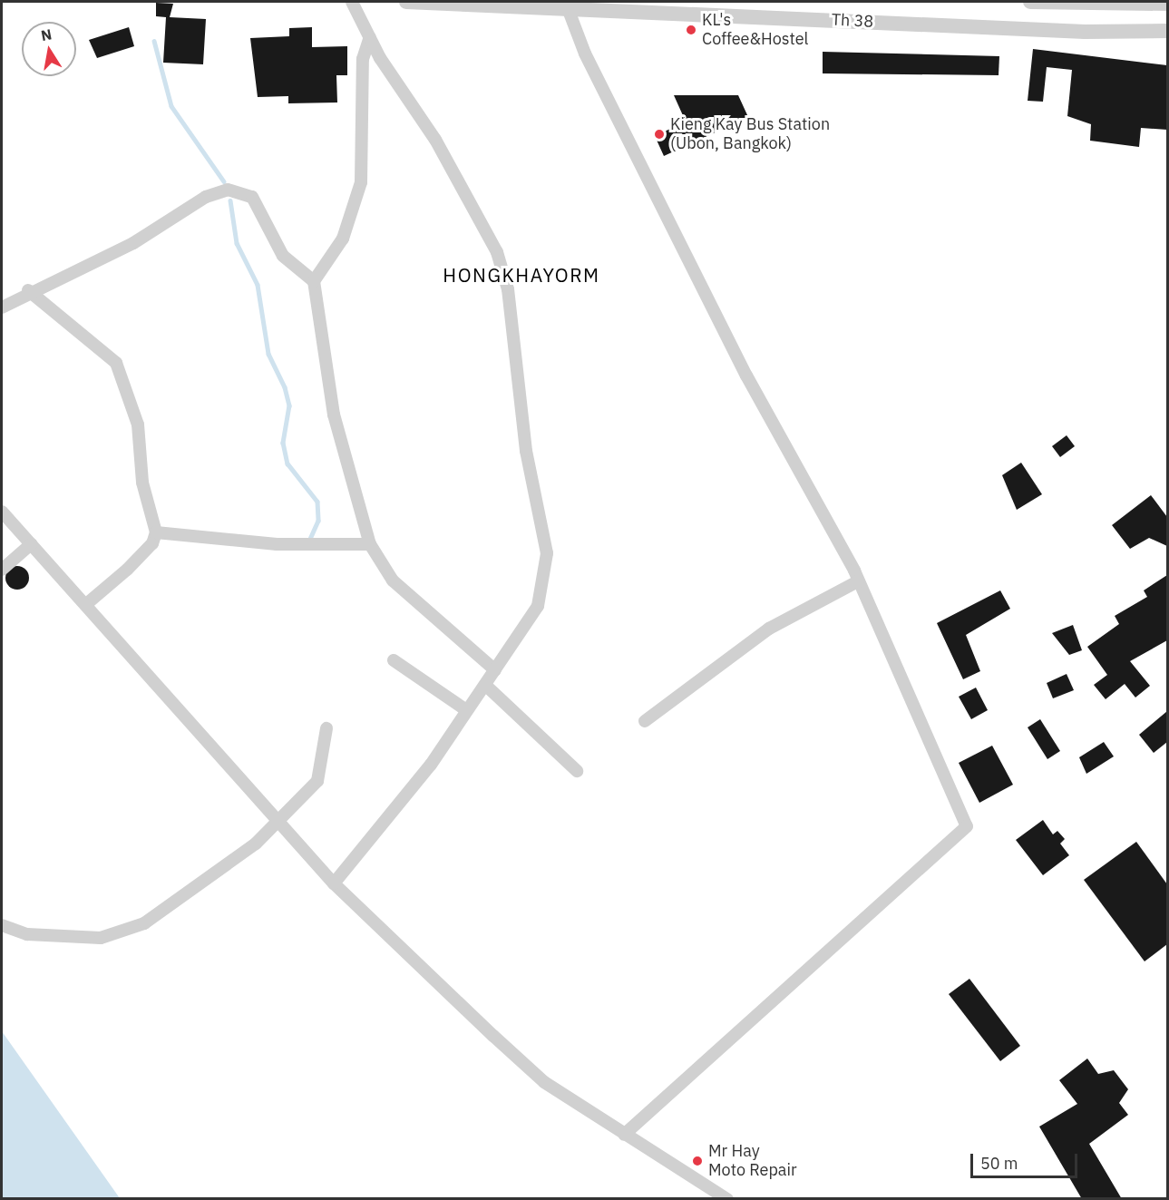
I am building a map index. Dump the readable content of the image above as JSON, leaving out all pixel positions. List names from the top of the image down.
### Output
{
  "streets": {
    "street": ["Th 38"]
  },
  "districts": ["HONGKHAYORM"],
  "places": ["KL's Coffee&Hostel", "Kieng Kay Bus Station (Ubon, Bangkok)", "Mr Hay Moto Repair"],
  "scale_bar": "50 m",
  "north": "top"
}
